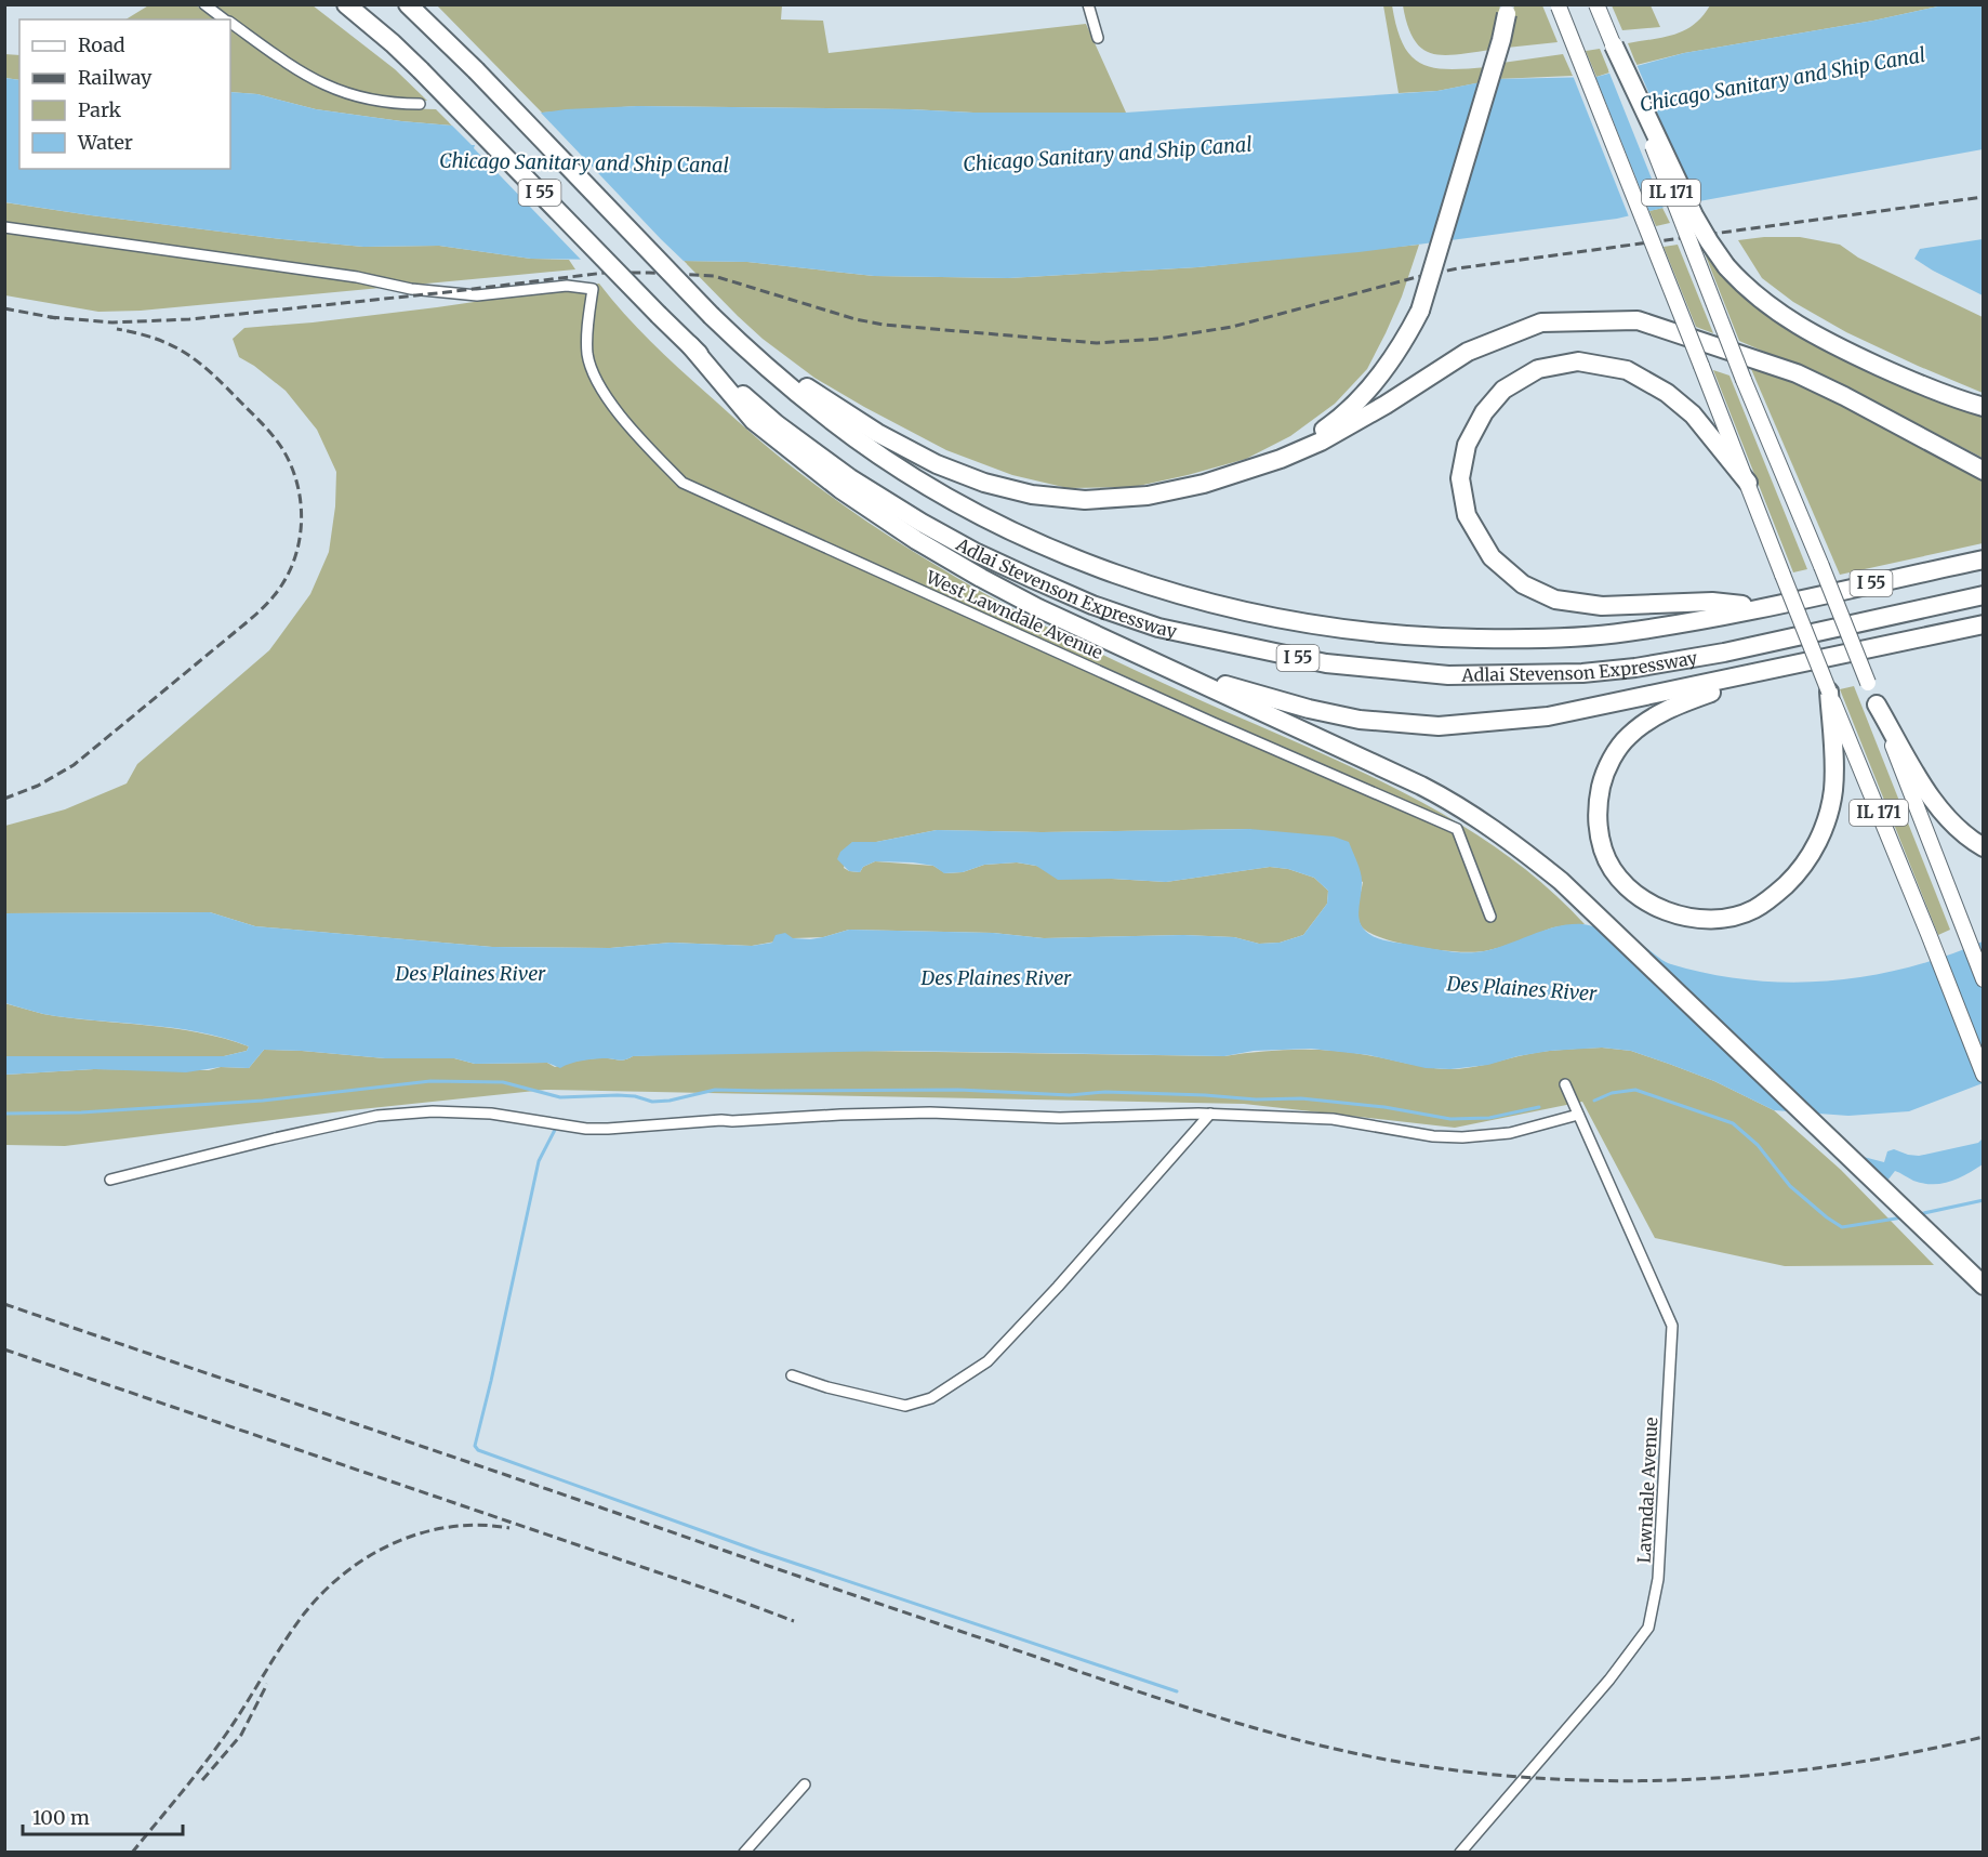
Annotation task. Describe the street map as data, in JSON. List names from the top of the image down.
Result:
{
  "streets": {
    "highway": ["I 55", "Adlai Stevenson Expressway"],
    "main road": ["IL 171"],
    "street": ["West Lawndale Avenue", "Lawndale Avenue"]
  },
  "water": ["Chicago Sanitary and Ship Canal", "Des Plaines River"],
  "legend": [
    "Road",
    "Railway",
    "Park",
    "Water"
  ],
  "scale_bar": "100 m"
}
